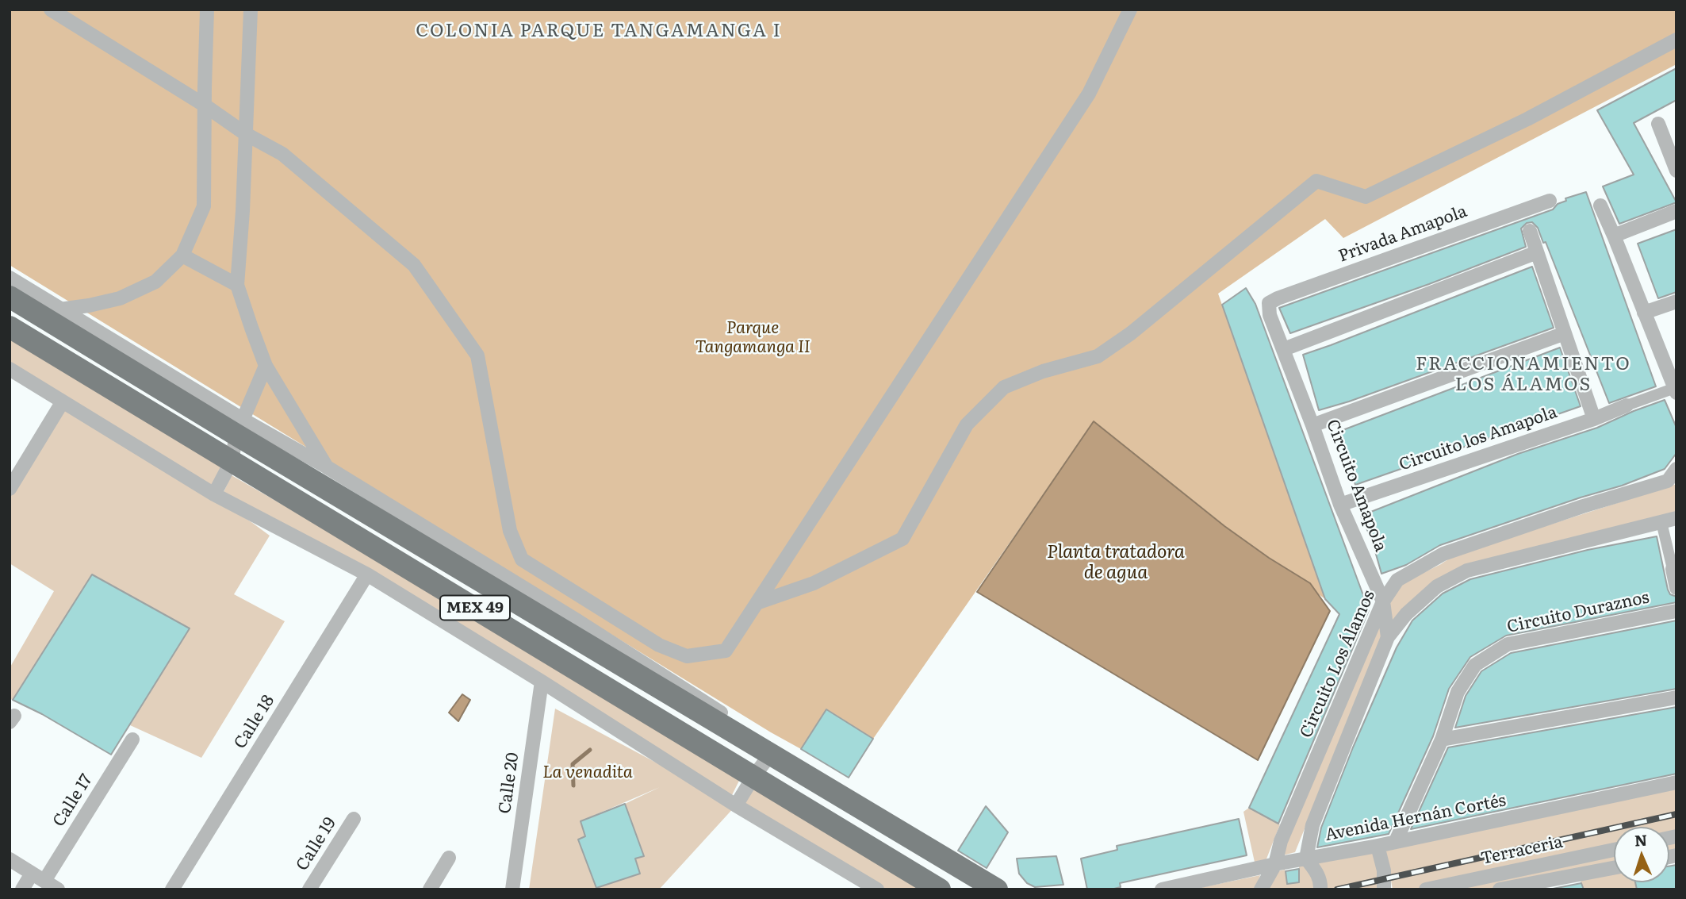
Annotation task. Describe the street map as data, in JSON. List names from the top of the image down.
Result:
{
  "streets": {
    "main road": ["MEX 49"],
    "street": [
      "Privada Amapola",
      "Circuito los Amapola",
      "Circuito Amapola",
      "Circuito Duraznos",
      "Circuito Los Álamos",
      "Calle 18",
      "Calle 20",
      "Calle 17",
      "Avenida Hernán Cortés",
      "Calle 19",
      "Terraceria"
    ]
  },
  "crossings": [
    ["Privada Amapola", "Circuito Amapola"],
    ["Circuito los Amapola", "Circuito Amapola"],
    ["Circuito Amapola", "Circuito Los Álamos"],
    ["Circuito Duraznos", "Avenida Hernán Cortés"],
    ["Circuito Los Álamos", "Avenida Hernán Cortés"]
  ],
  "districts": ["COLONIA PARQUE TANGAMANGA I", "FRACCIONAMIENTO LOS ÁLAMOS"],
  "water": ["Planta tratadora de agua"],
  "parks": ["Parque Tangamanga II", "La venadita"],
  "north": "top"
}
